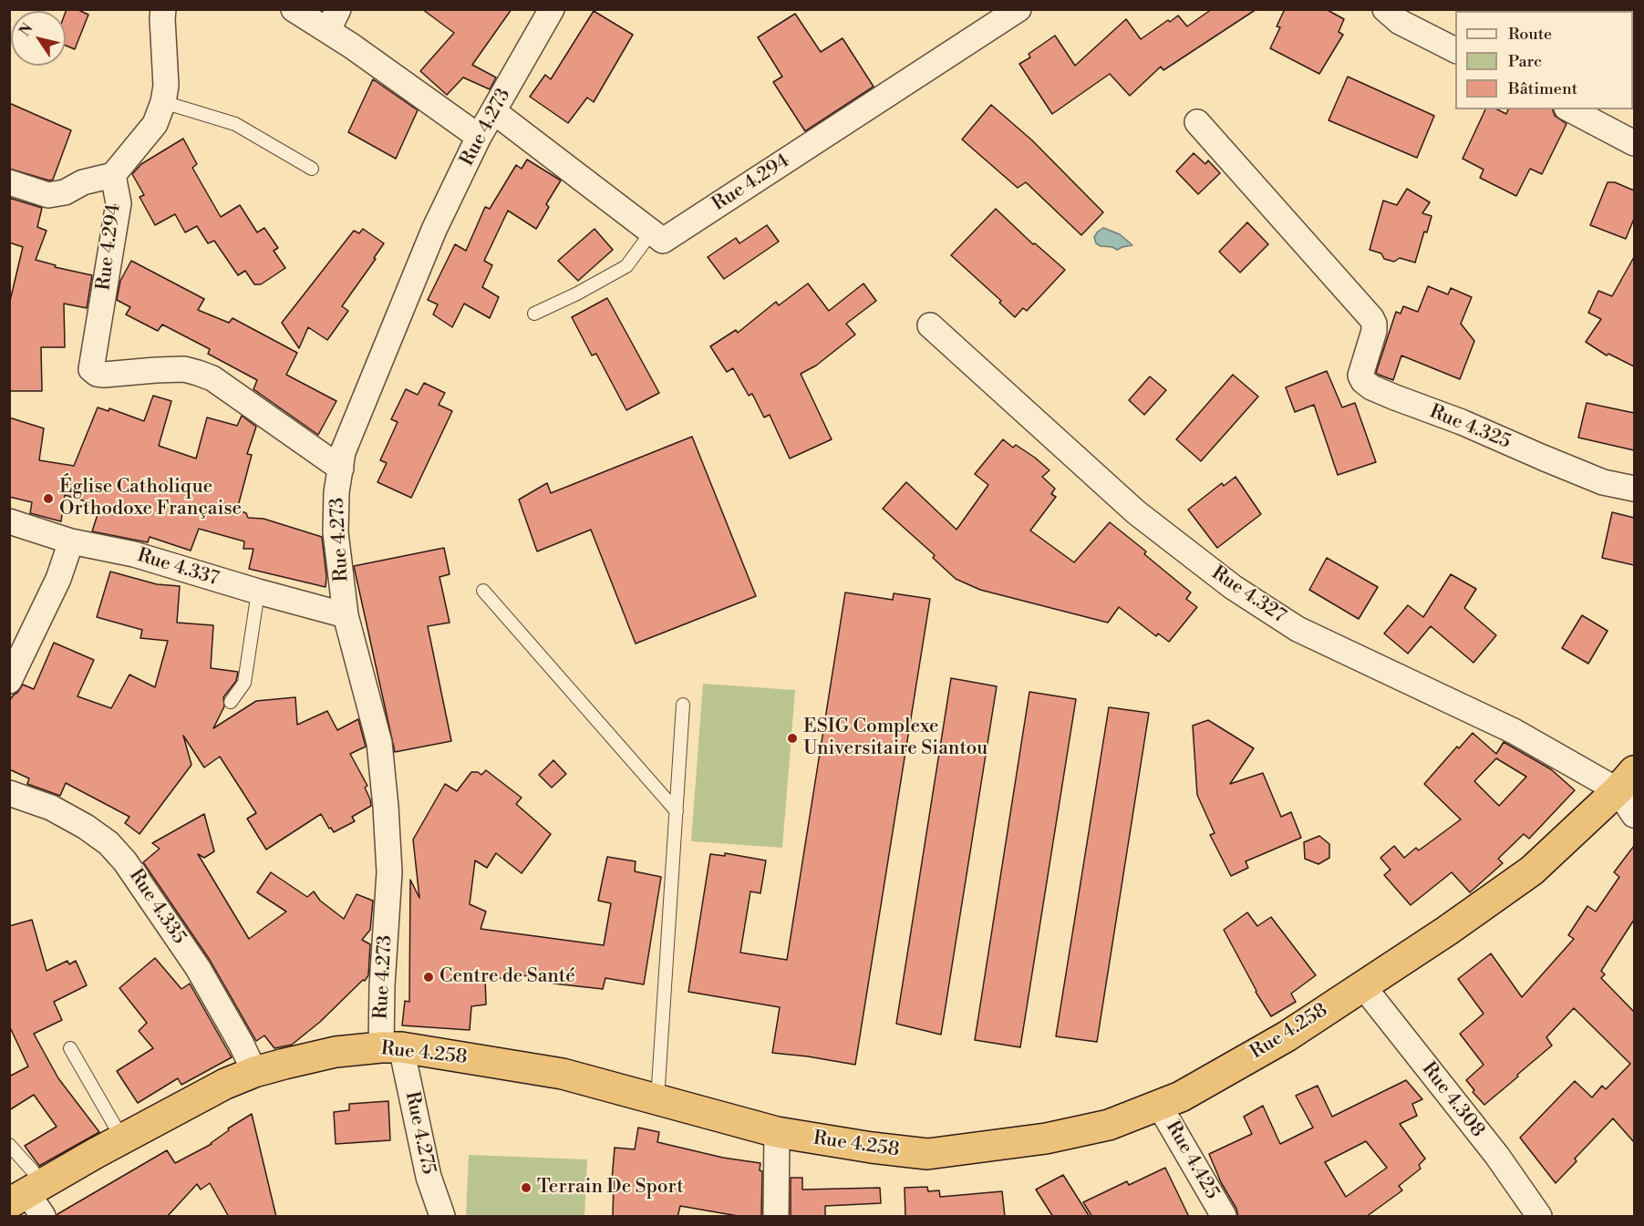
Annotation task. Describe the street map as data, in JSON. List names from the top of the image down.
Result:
{
  "streets": {
    "highway": ["Rue 4.258"],
    "street": [
      "Rue 4.273",
      "Rue 4.294",
      "Rue 4.325",
      "Rue 4.337",
      "Rue 4.327",
      "Rue 4.335",
      "Rue 4.308",
      "Rue 4.275",
      "Rue 4.425"
    ]
  },
  "crossings": [
    ["Rue 4.273", "Rue 4.294"],
    ["Rue 4.273", "Rue 4.337"],
    ["Rue 4.273", "Rue 4.258"],
    ["Rue 4.273", "Rue 4.275"],
    ["Rue 4.327", "Rue 4.258"],
    ["Rue 4.335", "Rue 4.258"],
    ["Rue 4.258", "Rue 4.308"],
    ["Rue 4.258", "Rue 4.275"],
    ["Rue 4.258", "Rue 4.425"]
  ],
  "places": [
    "Église Catholique Orthodoxe Française",
    "ESIG Complexe Universitaire Siantou",
    "Centre de Santé",
    "Terrain De Sport"
  ],
  "legend": ["Route", "Parc", "Bâtiment"],
  "north": "top left"
}
